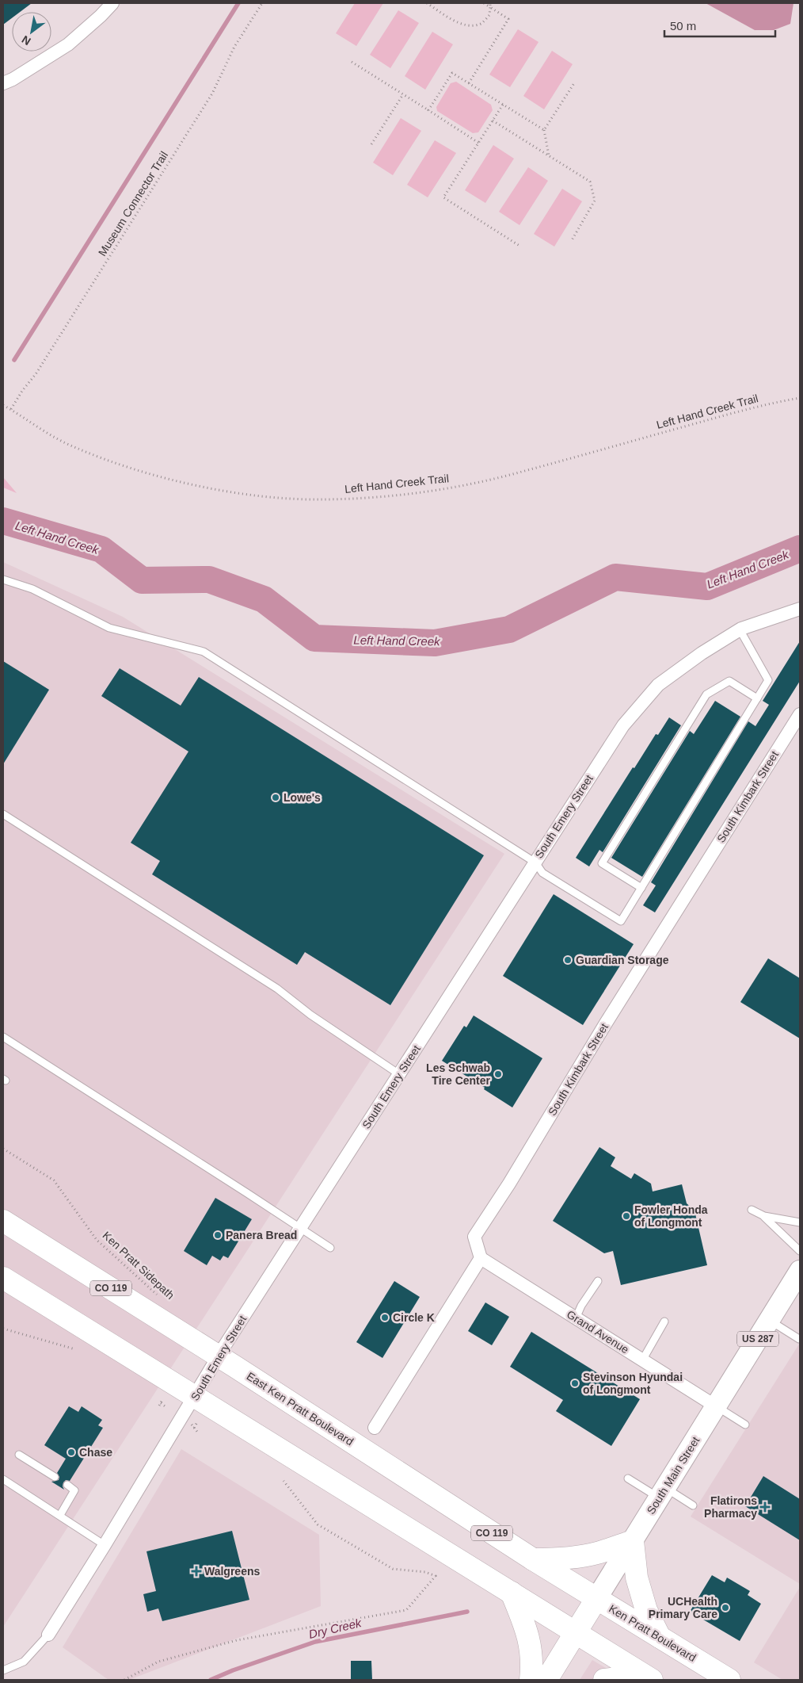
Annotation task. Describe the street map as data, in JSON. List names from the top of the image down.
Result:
{
  "streets": {
    "highway": [
      "CO 119",
      "US 287",
      "East Ken Pratt Boulevard",
      "South Main Street",
      "Ken Pratt Boulevard"
    ],
    "street": ["South Kimbark Street", "South Emery Street", "Grand Avenue"],
    "path": ["Museum Connector Trail", "Left Hand Creek Trail", "Ken Pratt Sidepath"]
  },
  "crossings": [
    ["Museum Connector Trail", "Left Hand Creek Trail"],
    ["South Kimbark Street", "Grand Avenue"],
    ["South Emery Street", "East Ken Pratt Boulevard"],
    ["Grand Avenue", "South Main Street"],
    ["East Ken Pratt Boulevard", "South Main Street"],
    ["East Ken Pratt Boulevard", "Ken Pratt Boulevard"],
    ["South Main Street", "Ken Pratt Boulevard"]
  ],
  "water": ["Left Hand Creek", "Dry Creek"],
  "places": {
    "other": [
      "Lowe's",
      "Guardian Storage",
      "Les Schwab Tire Center",
      "Fowler Honda of Longmont",
      "Panera Bread",
      "Circle K",
      "Stevinson Hyundai of Longmont",
      "Chase",
      "UCHealth Primary Care"
    ],
    "health": ["Flatirons Pharmacy", "Walgreens"]
  },
  "scale_bar": "50 m",
  "north": "bottom left"
}
